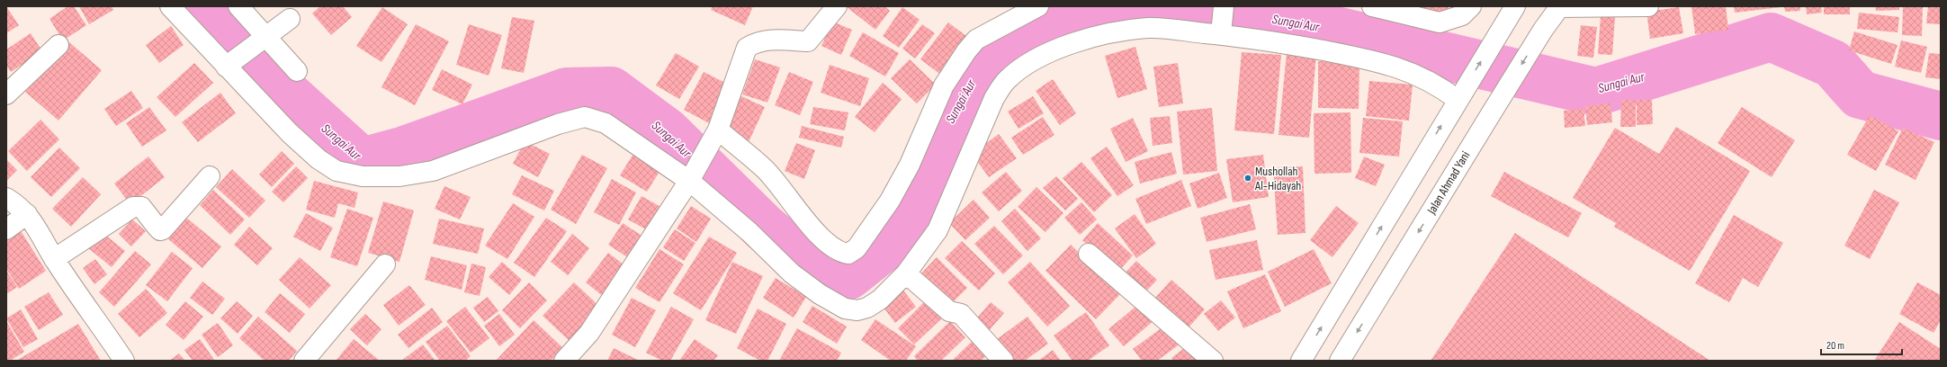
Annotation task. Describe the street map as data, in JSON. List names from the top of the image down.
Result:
{
  "streets": {
    "main road": ["Jalan Ahmad Yani"]
  },
  "water": ["Sungai Aur"],
  "places": ["Mushollah Al-Hidayah"],
  "scale_bar": "20 m"
}
